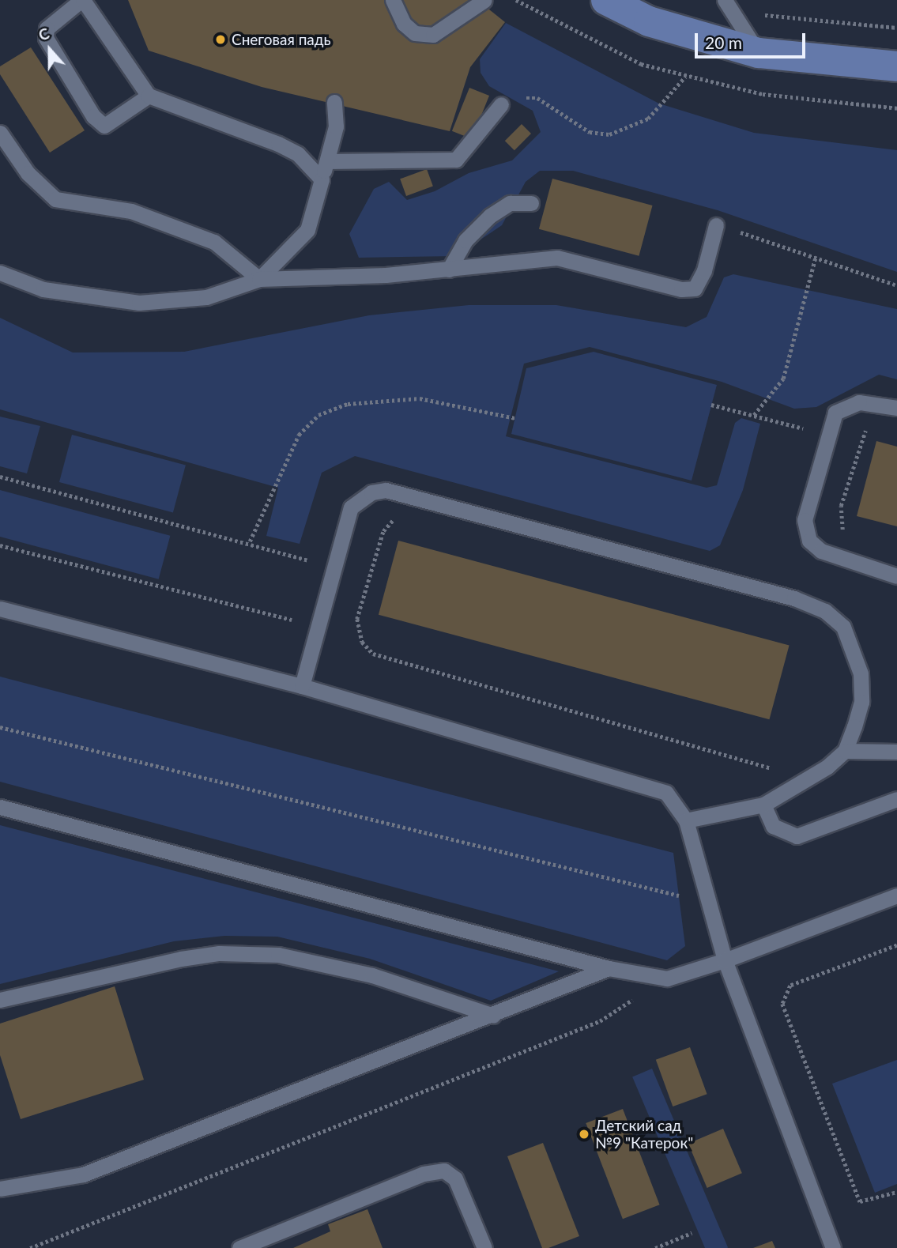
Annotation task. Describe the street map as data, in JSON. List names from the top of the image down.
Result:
{
  "places": ["Снеговая падь", "Детский сад №9 \"Катерок\""],
  "scale_bar": "20 m",
  "north": "top"
}
